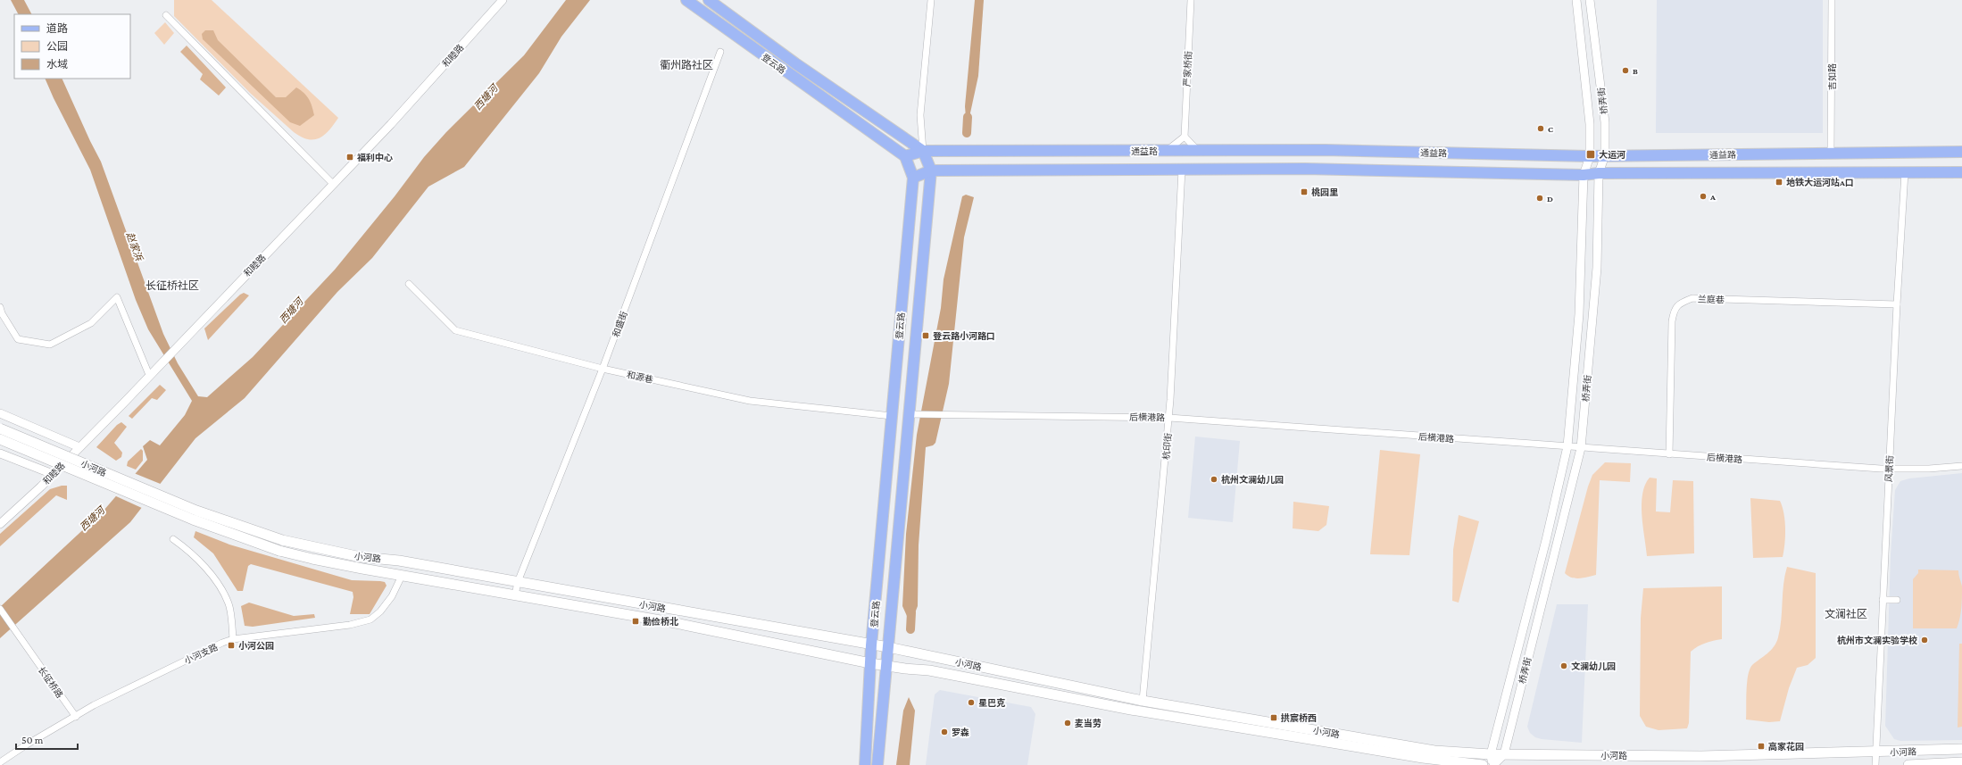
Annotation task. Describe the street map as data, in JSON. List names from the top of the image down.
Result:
{
  "streets": {
    "main road": ["登云路", "通益路", "小河路"],
    "street": [
      "和睦路",
      "严家桥街",
      "吉如路",
      "桥弄街",
      "兰庭巷",
      "和盛街",
      "和源巷",
      "后横港路",
      "杭印街",
      "风景街",
      "小河支路",
      "长征桥路"
    ]
  },
  "crossings": [
    ["登云路", "通益路"],
    ["登云路", "和源巷"],
    ["登云路", "后横港路"],
    ["登云路", "小河路"],
    ["吉如路", "通益路"],
    ["桥弄街", "通益路"],
    ["桥弄街", "后横港路"],
    ["桥弄街", "小河路"],
    ["通益路", "杭印街"],
    ["通益路", "风景街"],
    ["兰庭巷", "后横港路"],
    ["兰庭巷", "风景街"],
    ["和盛街", "和源巷"],
    ["和盛街", "小河路"],
    ["后横港路", "杭印街"],
    ["后横港路", "风景街"],
    ["杭印街", "小河路"],
    ["小河路", "风景街"],
    ["小河路", "小河支路"],
    ["小河支路", "长征桥路"]
  ],
  "districts": ["衢州路社区", "长征桥社区", "文澜社区"],
  "water": ["西塘河", "赵家浜"],
  "places": {
    "other": [
      "B",
      "C",
      "A",
      "D",
      "杭州文澜幼儿园",
      "杭州市文澜实验学校",
      "文澜幼儿园",
      "星巴克",
      "麦当劳",
      "罗森"
    ],
    "transit": [
      "大运河",
      "福利中心",
      "地铁大运河站A口",
      "桃园里",
      "登云路小河路口",
      "勤俭桥北",
      "小河公园",
      "拱宸桥西",
      "高家花园"
    ]
  },
  "legend": ["道路", "公园", "水域"],
  "scale_bar": "50 m"
}
